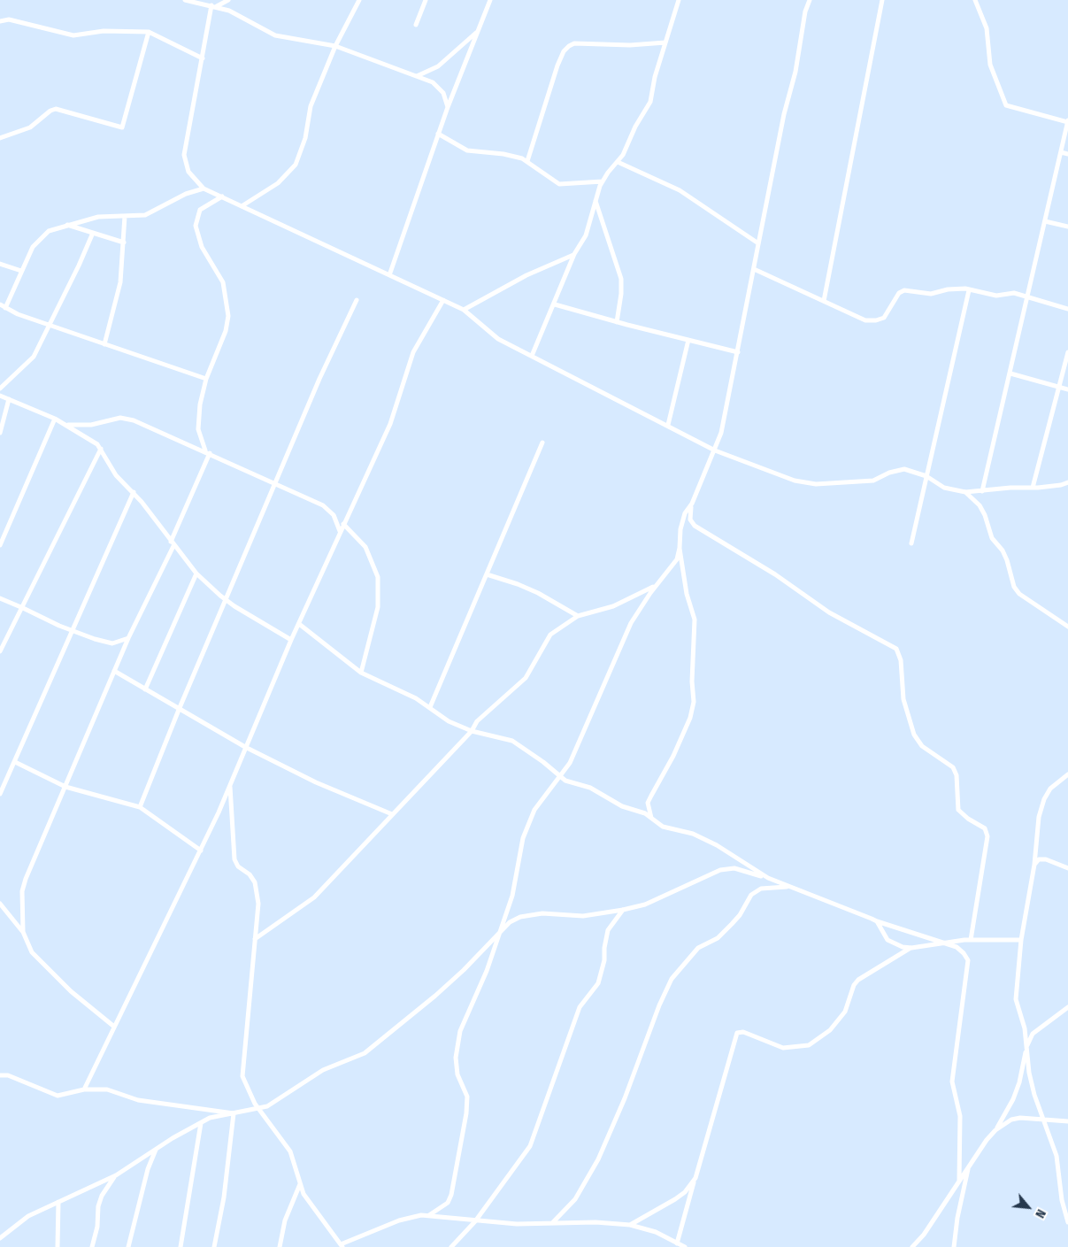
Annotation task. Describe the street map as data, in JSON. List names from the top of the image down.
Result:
{
  "north": "bottom right"
}
